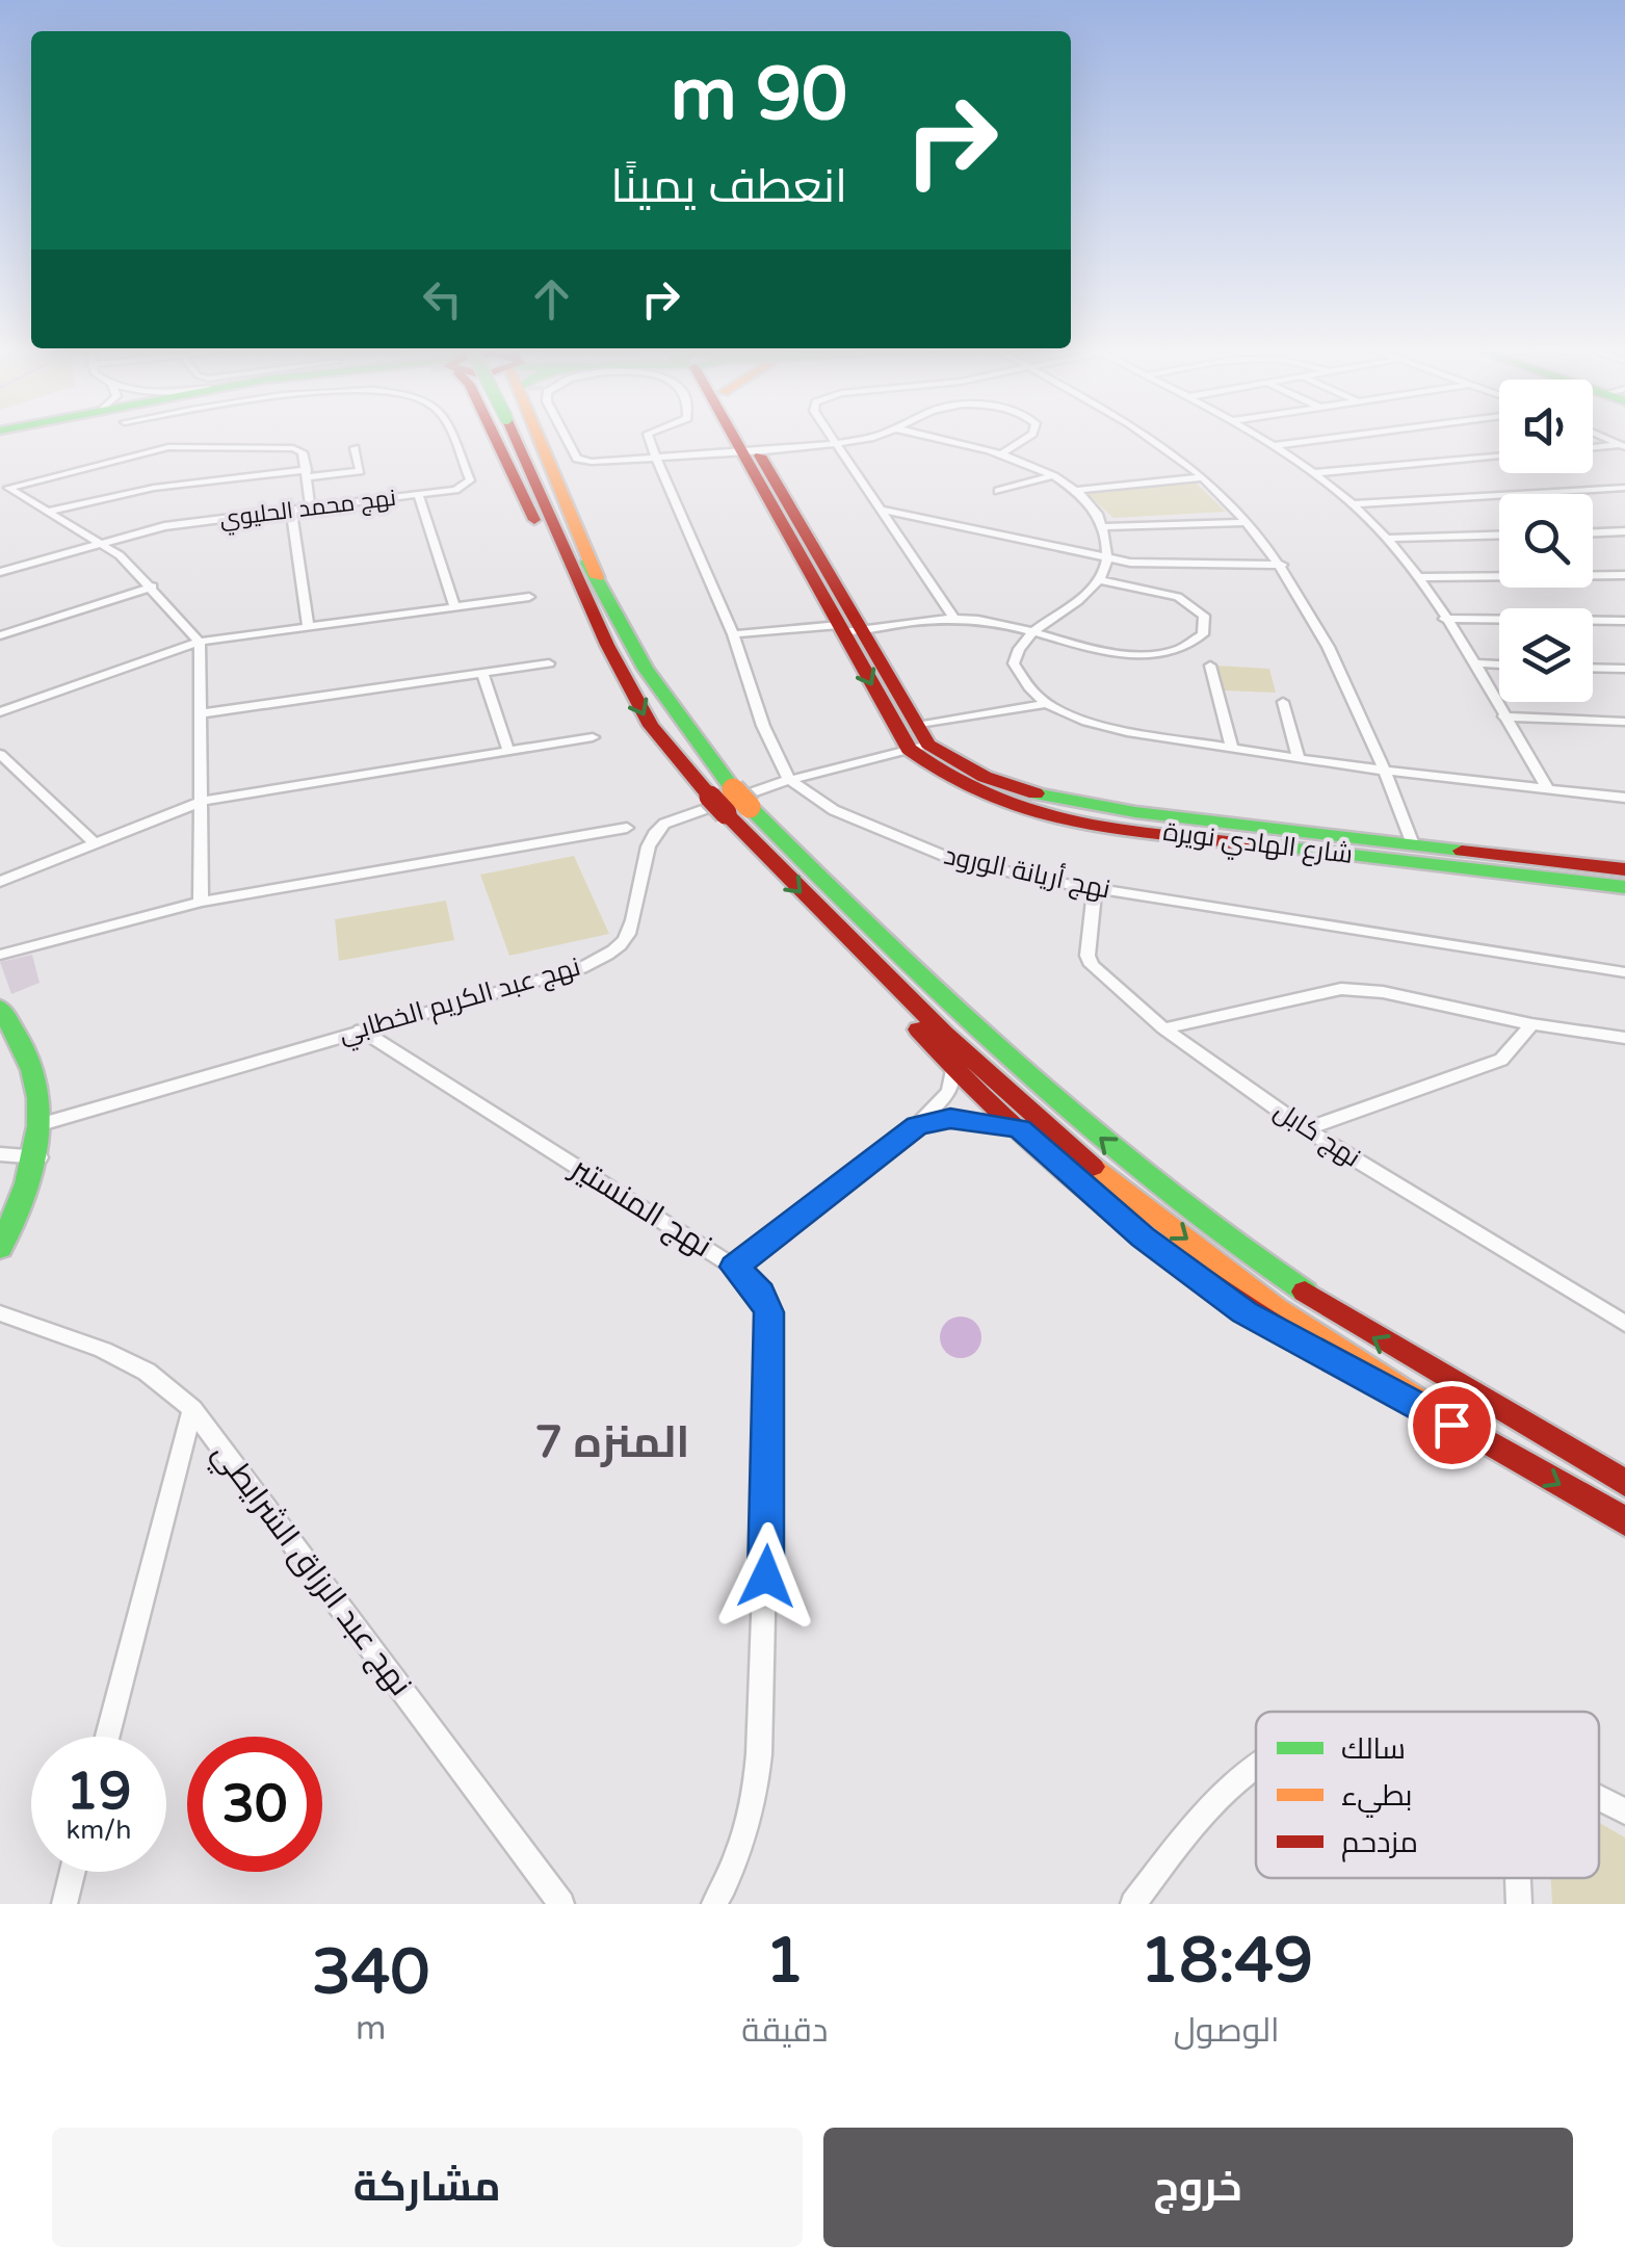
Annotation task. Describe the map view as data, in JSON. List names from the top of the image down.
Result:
{
  "streets": {
    "main road": ["شارع الهادي نويرة"],
    "street": [
      "نهج محمد الحليوي",
      "نهج أريانة الورود",
      "نهج عبد الكريم الخطابي",
      "نهج كابل",
      "نهج المنستير",
      "نهج عبد الرزاق الشرايطي"
    ]
  },
  "crossings": [
    ["شارع الهادي نويرة", "نهج عبد الكريم الخطابي"],
    ["نهج أريانة الورود", "نهج عبد الكريم الخطابي"],
    ["نهج أريانة الورود", "نهج كابل"],
    ["نهج عبد الكريم الخطابي", "نهج المنستير"]
  ],
  "districts": ["المنزه 7"],
  "legend": ["سالك", "بطيء", "مزدحم"],
  "page": {
    "turn": ["90 m", "انعطف يمينًا"],
    "speed": "19 km/h",
    "limit": "30",
    "eta": [
      "18:49",
      "الوصول",
      "1",
      "دقيقة",
      "340",
      "m"
    ],
    "buttons": ["خروج", "مشاركة"]
  }
}
